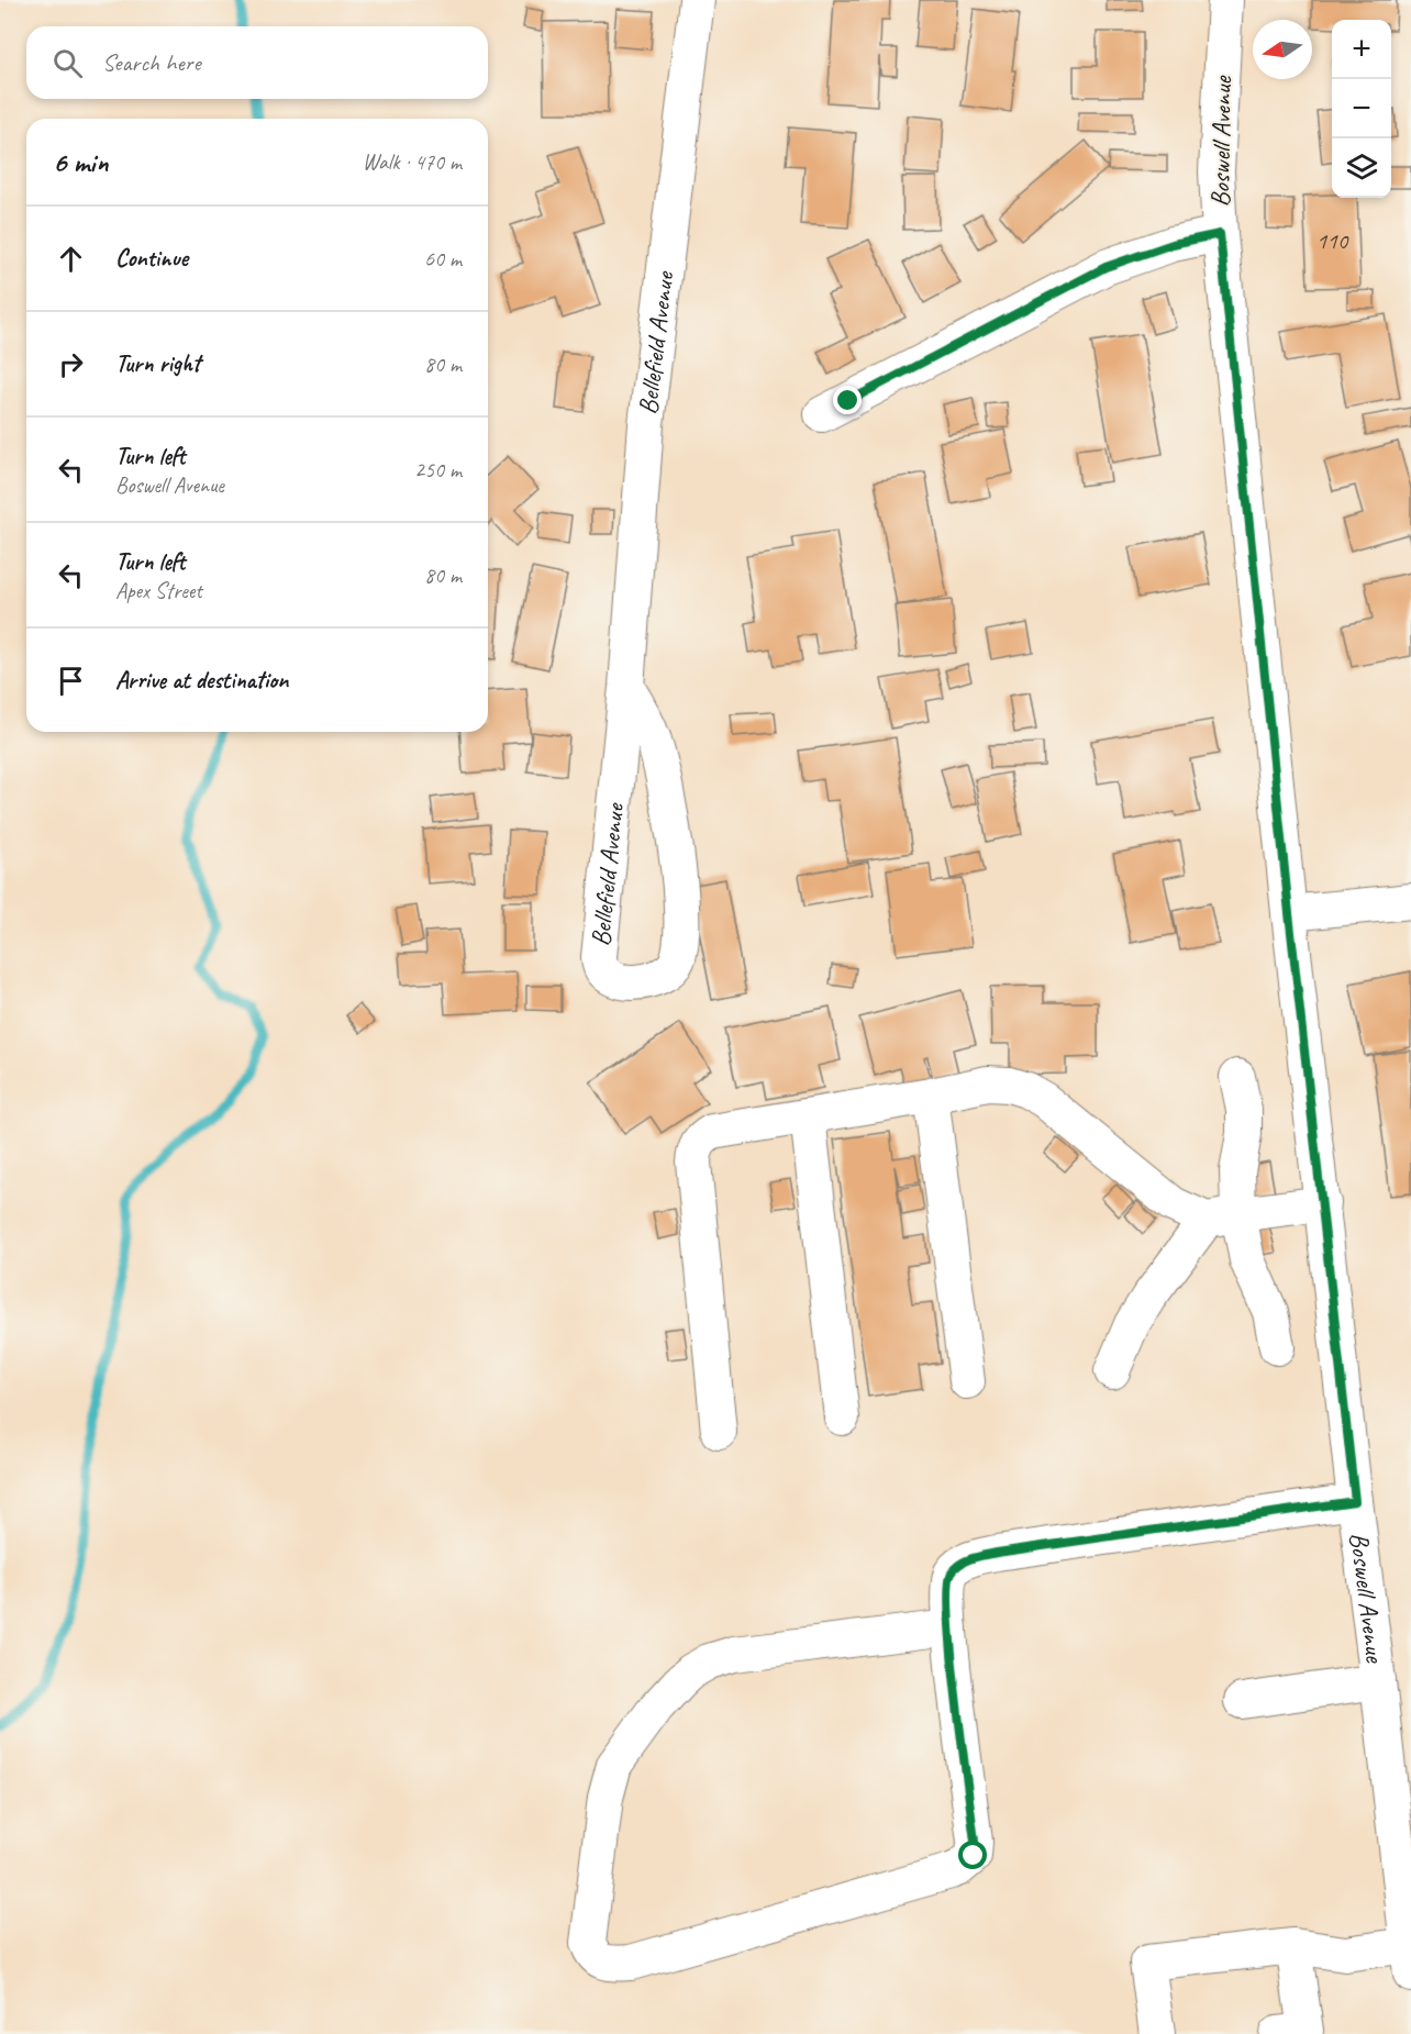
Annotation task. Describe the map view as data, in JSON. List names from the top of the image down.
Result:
{
  "streets": {
    "street": ["Boswell Avenue", "Bellefield Avenue"]
  },
  "house_numbers": ["110"],
  "north": "left",
  "page": {
    "map_buttons": ["+", "−"],
    "search": "Search here",
    "heading": ["6 min", "Walk · 470 m"],
    "list": [
      ["Continue", "60 m"],
      ["Turn right", "80 m"],
      ["Turn left", "Boswell Avenue", "250 m"],
      ["Turn left", "Apex Street", "80 m"],
      "Arrive at destination"
    ]
  }
}
